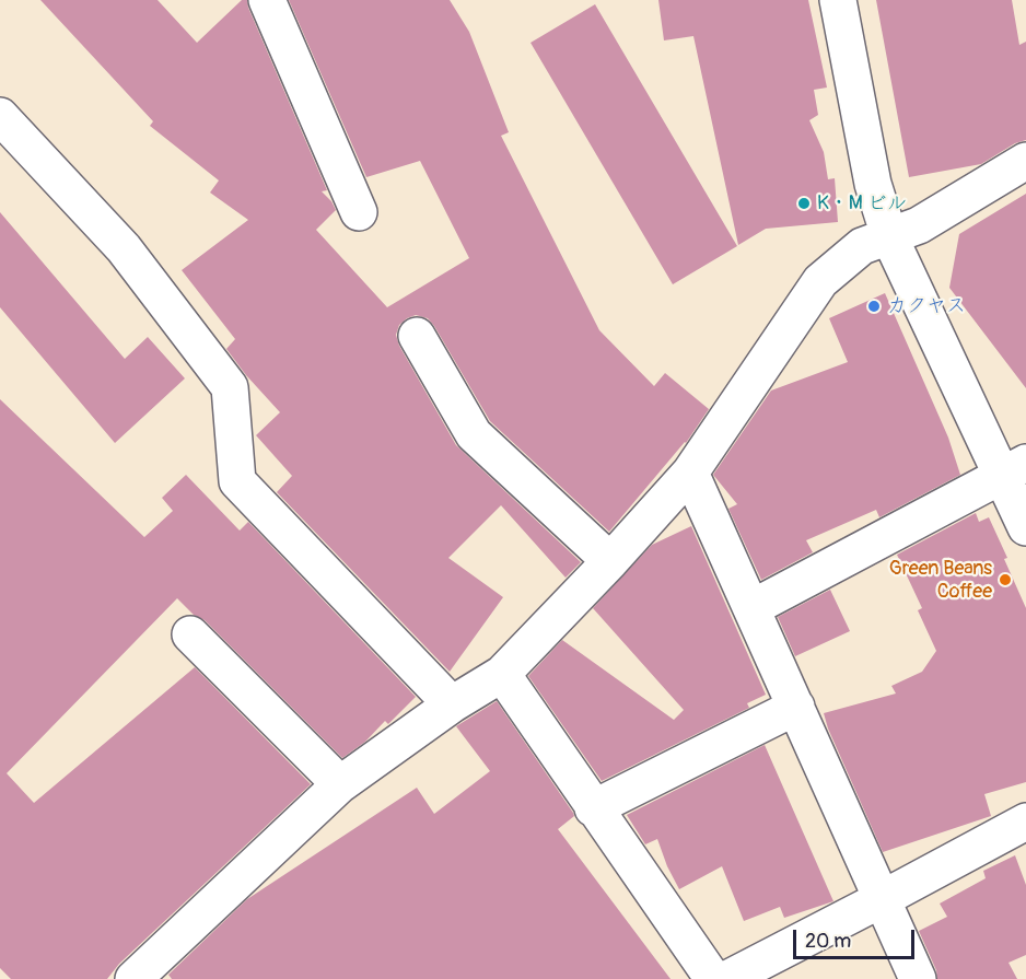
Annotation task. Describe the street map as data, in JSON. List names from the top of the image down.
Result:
{
  "places": ["K・M ビル", "カクヤス", "Green Beans Coffee"],
  "scale_bar": "20 m"
}
